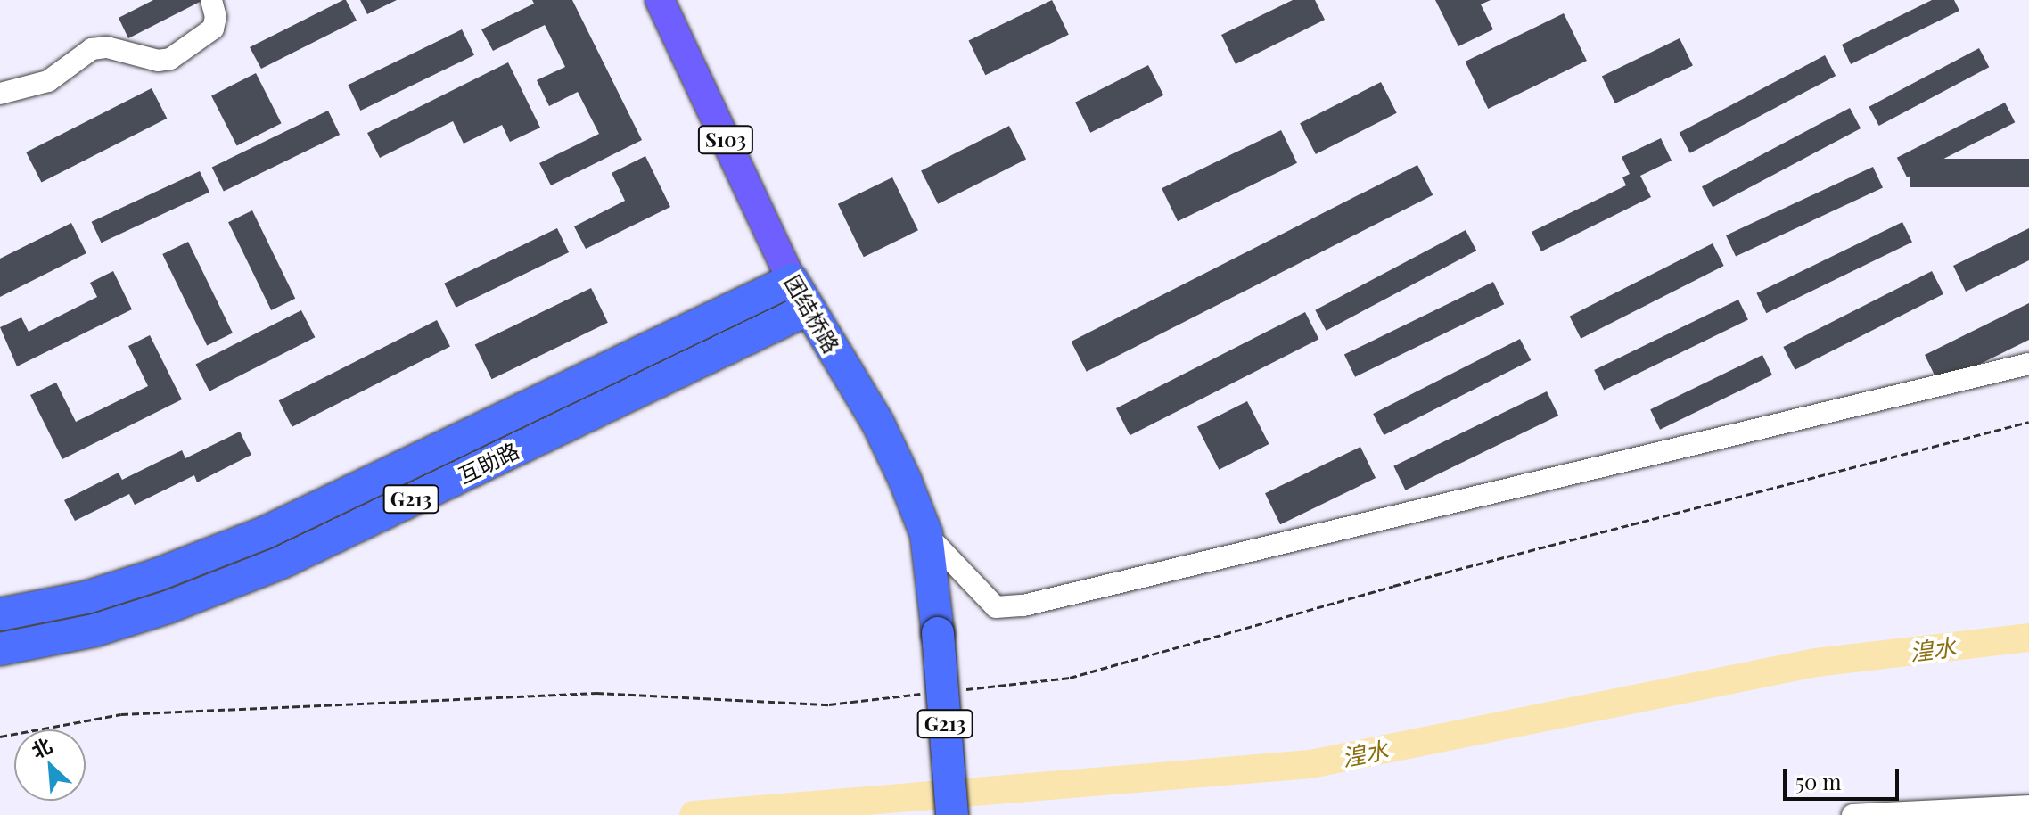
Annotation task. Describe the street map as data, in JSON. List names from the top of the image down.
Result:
{
  "streets": {
    "highway": ["团结桥路", "互助路", "G213"],
    "main road": ["S103"]
  },
  "crossings": [
    ["团结桥路", "互助路"]
  ],
  "water": ["湟水"],
  "scale_bar": "50 m",
  "north": "top left"
}
